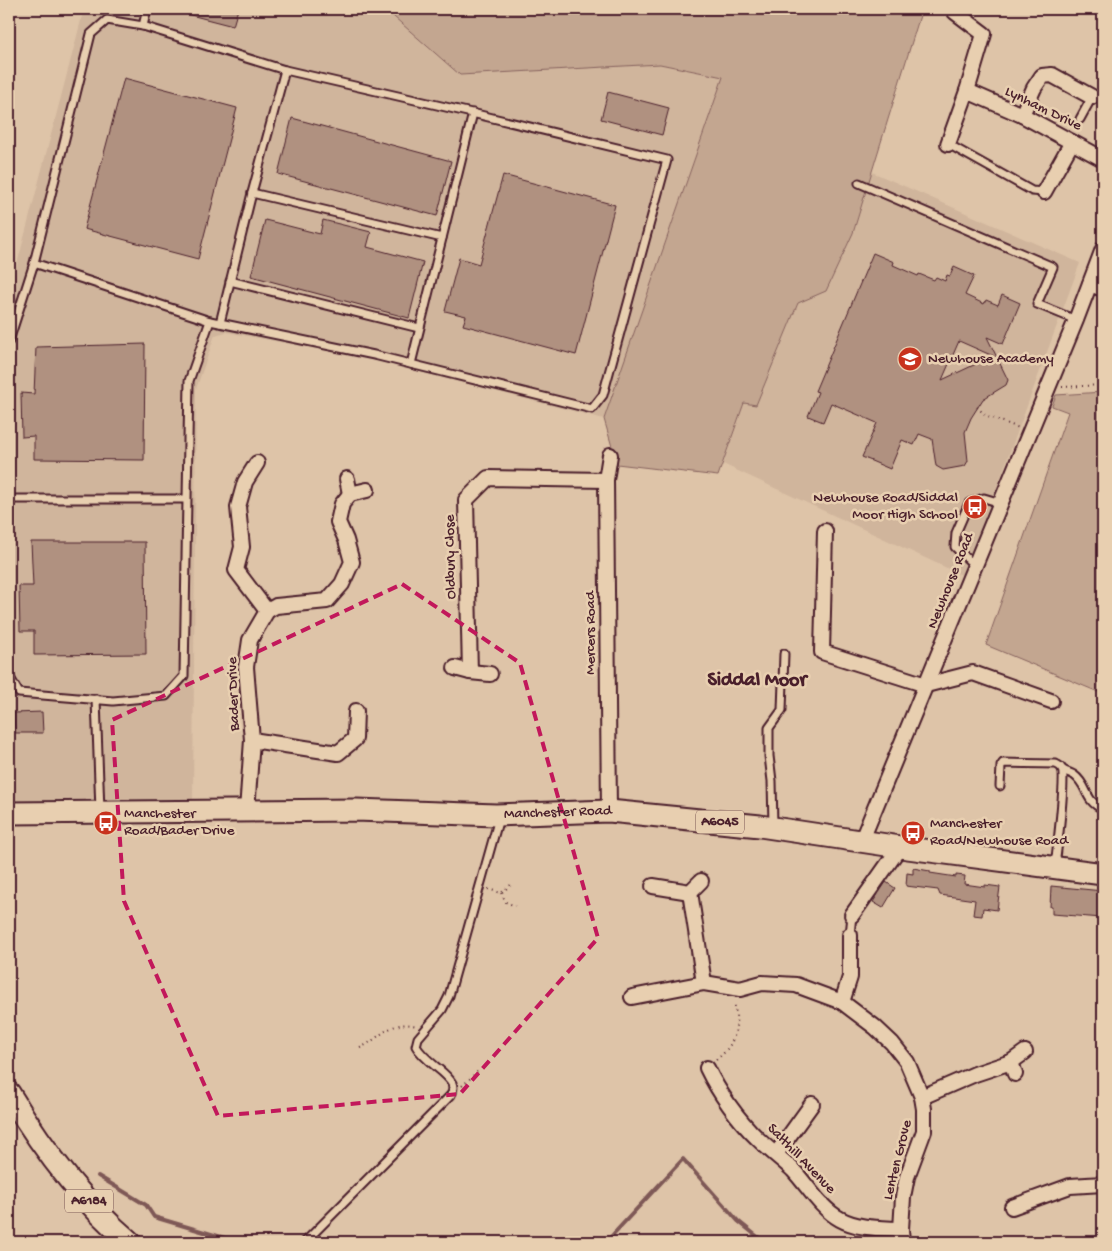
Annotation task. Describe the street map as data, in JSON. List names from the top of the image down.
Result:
{
  "streets": {
    "main road": ["Manchester Road", "A6045", "A6184"],
    "street": [
      "Lynham Drive",
      "Oldbury Close",
      "Newhouse Road",
      "Mercers Road",
      "Bader Drive",
      "Salthill Avenue",
      "Lenten Grove"
    ]
  },
  "crossings": [
    ["Oldbury Close", "Mercers Road"],
    ["Newhouse Road", "Manchester Road"],
    ["Mercers Road", "Manchester Road"],
    ["Bader Drive", "Manchester Road"],
    ["Salthill Avenue", "Lenten Grove"]
  ],
  "districts": ["Siddal Moor"],
  "places": {
    "school or university": ["Newhouse Academy"],
    "bus stop": ["Newhouse Road/Siddal Moor High School", "Manchester Road/Bader Drive", "Manchester Road/Newhouse Road"]
  }
}
